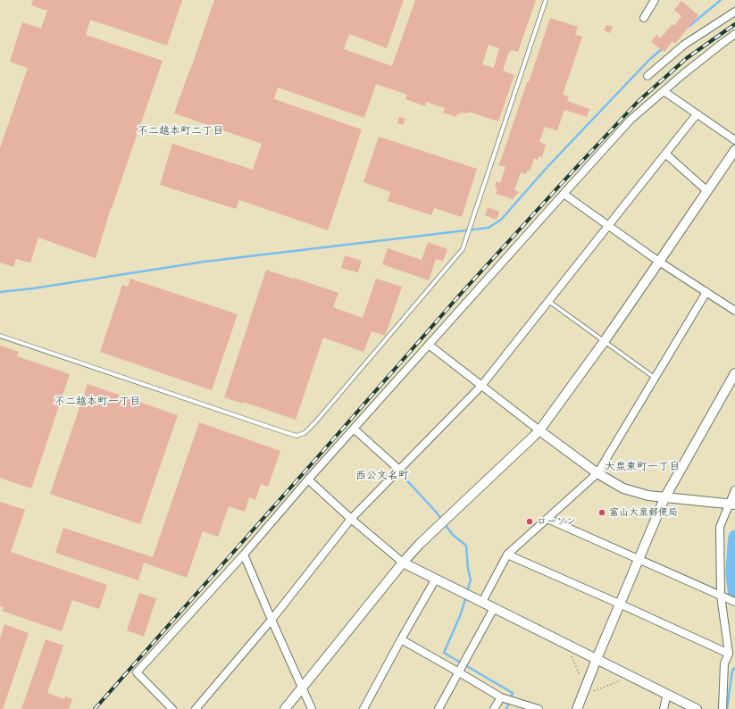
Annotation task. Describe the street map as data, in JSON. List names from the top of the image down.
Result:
{
  "districts": [
    "不二越本町二丁目",
    "不二越本町一丁目",
    "大泉東町一丁目",
    "西公文名町"
  ],
  "places": ["富山大泉郵便局", "ローソン"]
}
